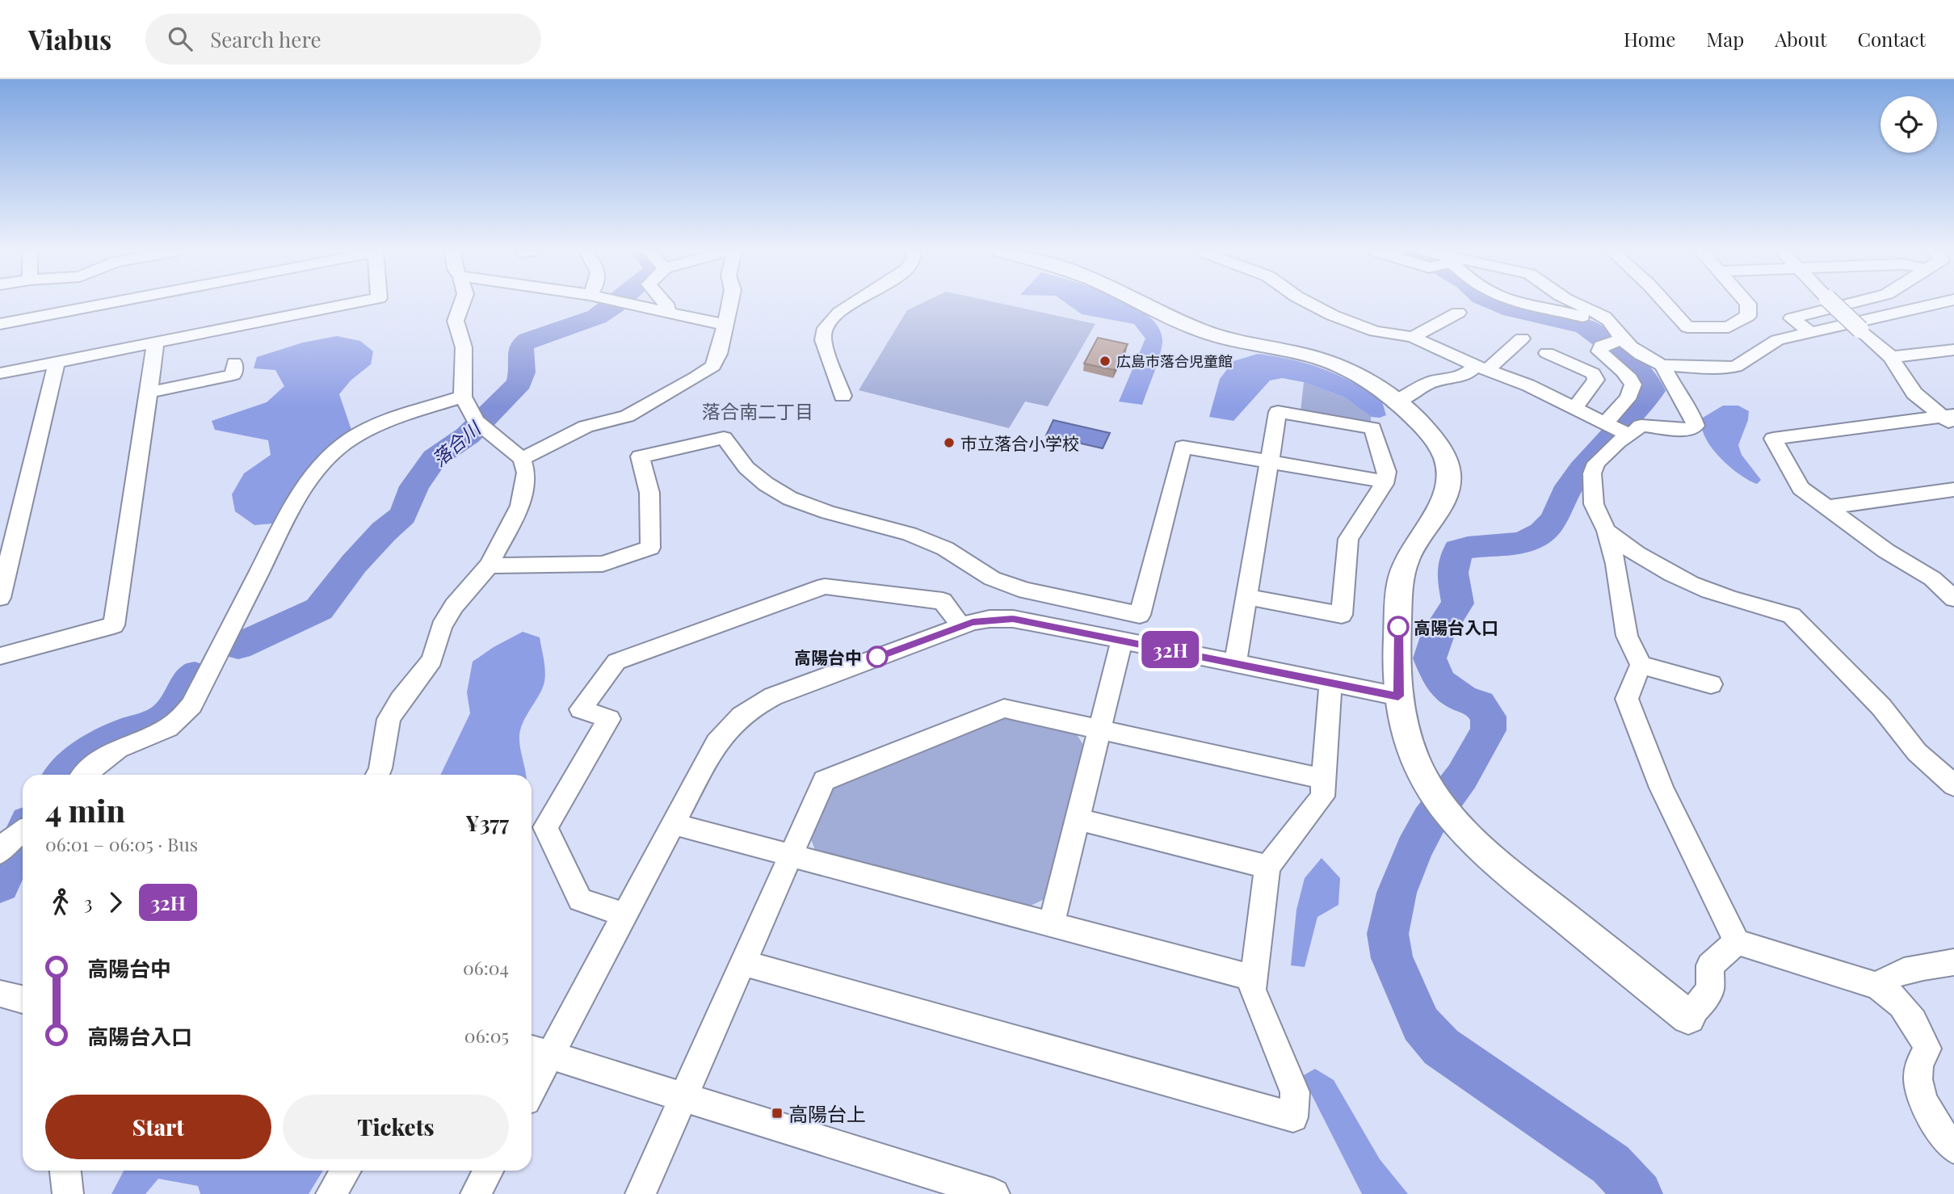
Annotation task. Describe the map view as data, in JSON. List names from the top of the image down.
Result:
{
  "districts": ["落合南二丁目"],
  "water": ["落合川"],
  "places": {
    "other": [
      "広島市落合児童館",
      "市立落合小学校",
      "高陽台入口",
      "高陽台中"
    ],
    "transit": ["高陽台上"]
  },
  "lines": ["bus line 32H"],
  "page": {
    "header": "Viabus",
    "search": "Search here",
    "nav": [
      "Home",
      "Map",
      "About",
      "Contact"
    ],
    "on_map": "32H",
    "heading": ["4 min", "06:01 – 06:05 · Bus", "¥377"],
    "legs": ["3", "32H"],
    "list": [
      {
        "name": "高陽台中",
        "value": "06:04"
      },
      {
        "name": "高陽台入口",
        "value": "06:05"
      }
    ],
    "buttons": ["Start", "Tickets"]
  }
}
